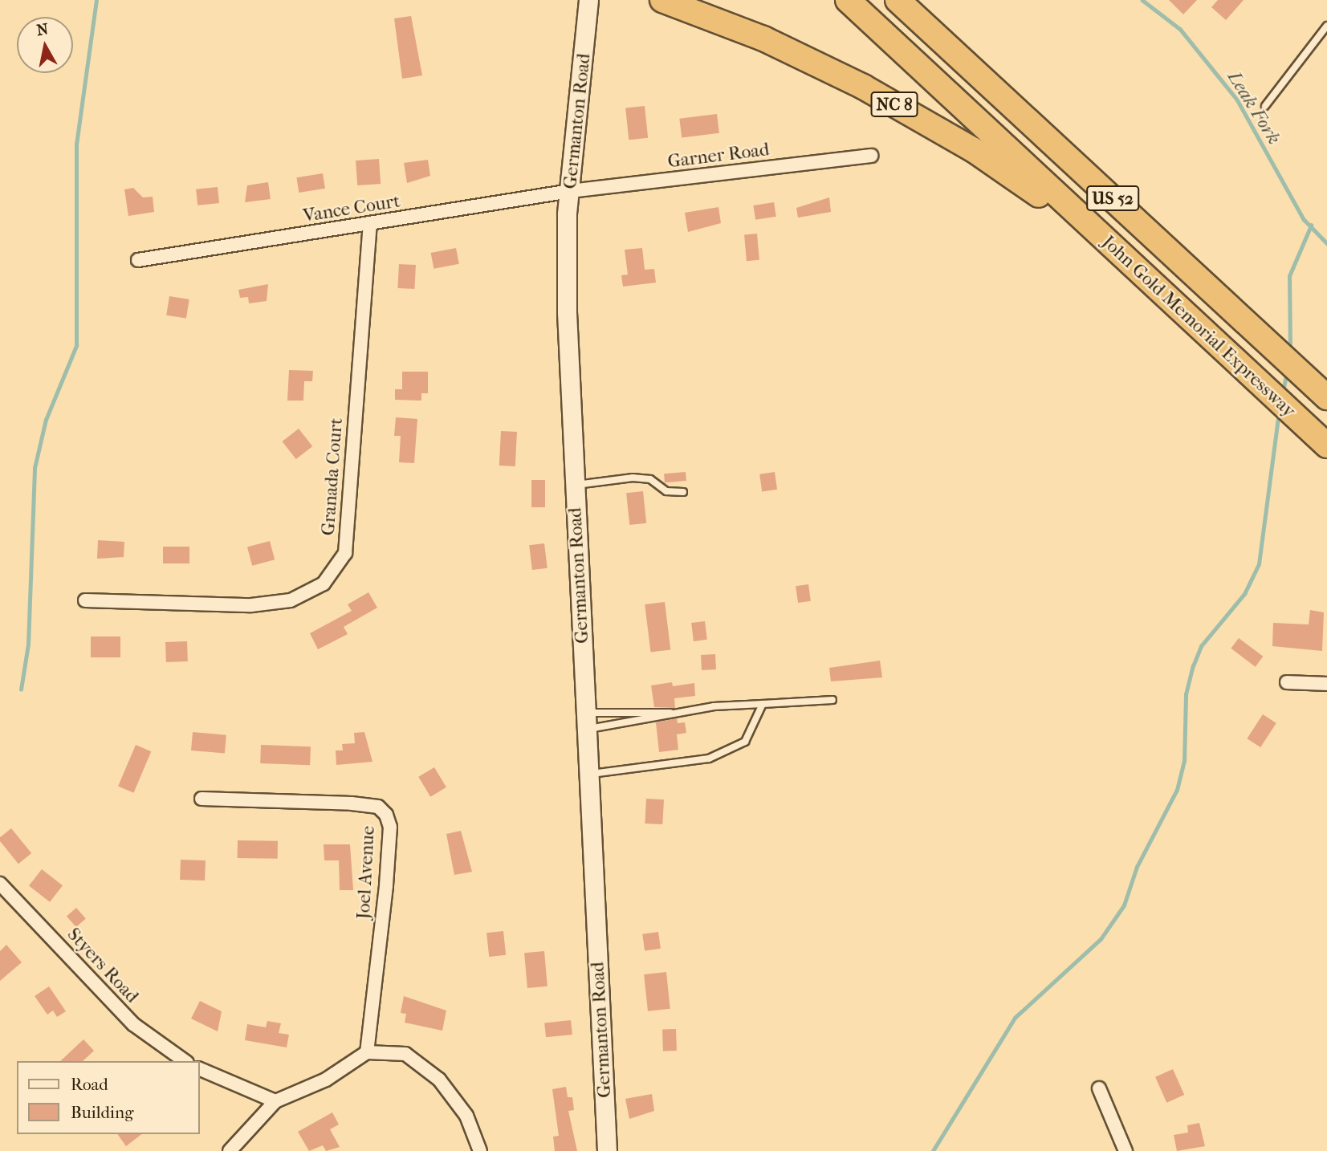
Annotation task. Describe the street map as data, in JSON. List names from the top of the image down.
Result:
{
  "streets": {
    "highway": ["NC 8", "US 52", "John Gold Memorial Expressway"],
    "main road": ["Germanton Road"],
    "street": [
      "Garner Road",
      "Vance Court",
      "Granada Court",
      "Joel Avenue",
      "Styers Road"
    ]
  },
  "crossings": [
    ["NC 8", "John Gold Memorial Expressway"],
    ["Germanton Road", "Garner Road"],
    ["Germanton Road", "Vance Court"],
    ["Garner Road", "Vance Court"],
    ["Vance Court", "Granada Court"]
  ],
  "water": ["Leak Fork"],
  "legend": ["Road", "Building"],
  "north": "top"
}
